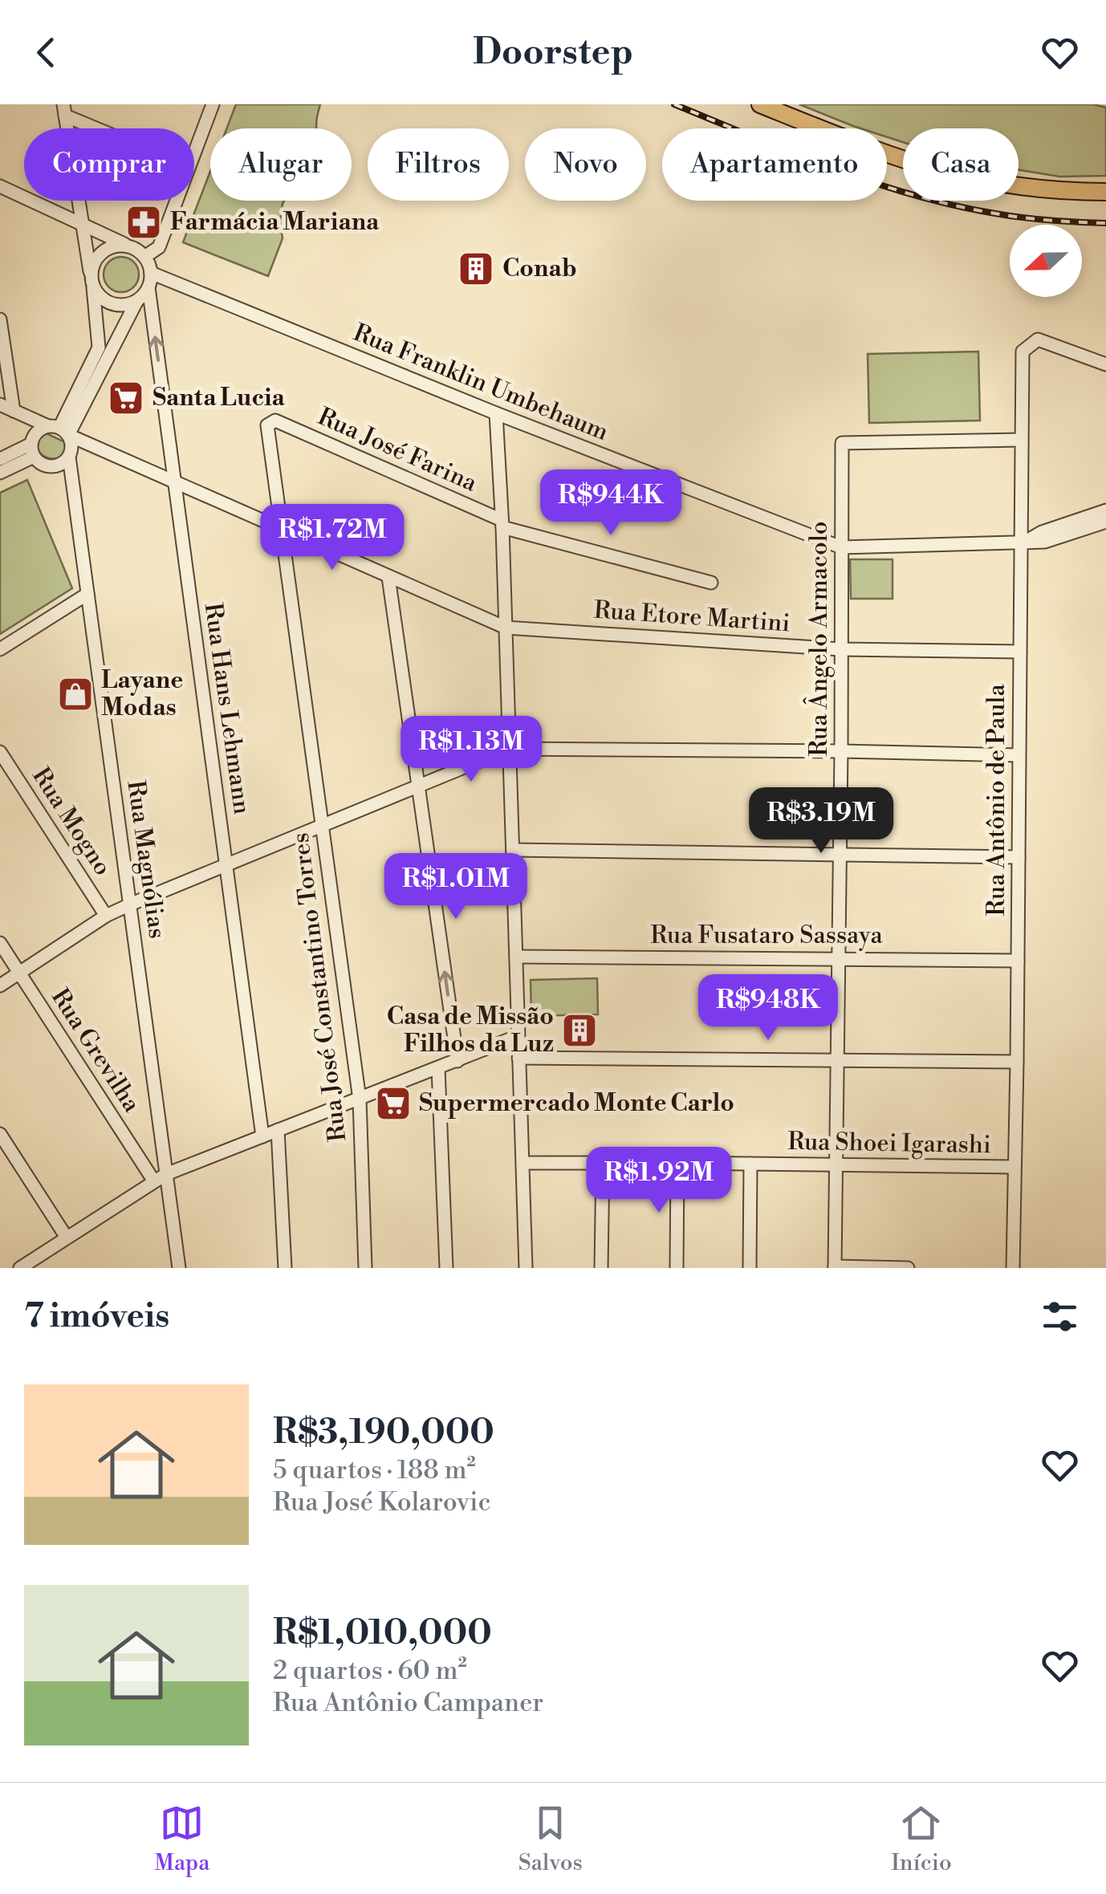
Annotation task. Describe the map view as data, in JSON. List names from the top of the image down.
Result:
{
  "streets": {
    "street": [
      "Rua Franklin Umbehaum",
      "Rua José Farina",
      "Rua Etore Martini",
      "Rua Ângelo Armacolo",
      "Rua Hans Lehmann",
      "Rua Antônio de Paula",
      "Rua Mogno",
      "Rua Magnólias",
      "Rua Fusataro Sassaya",
      "Rua José Constantino Torres",
      "Rua Grevilha",
      "Rua Shoei Igarashi"
    ]
  },
  "crossings": [
    ["Rua Franklin Umbehaum", "Rua Ângelo Armacolo"],
    ["Rua José Farina", "Rua José Constantino Torres"],
    ["Rua Etore Martini", "Rua Ângelo Armacolo"],
    ["Rua Etore Martini", "Rua Hans Lehmann"],
    ["Rua Etore Martini", "Rua Antônio de Paula"],
    ["Rua Etore Martini", "Rua Magnólias"],
    ["Rua Etore Martini", "Rua José Constantino Torres"],
    ["Rua Ângelo Armacolo", "Rua Antônio de Paula"],
    ["Rua Ângelo Armacolo", "Rua Fusataro Sassaya"],
    ["Rua Ângelo Armacolo", "Rua Shoei Igarashi"],
    ["Rua Antônio de Paula", "Rua Fusataro Sassaya"],
    ["Rua Antônio de Paula", "Rua Shoei Igarashi"],
    ["Rua Magnólias", "Rua Grevilha"]
  ],
  "places": {
    "pharmacy": ["Farmácia Mariana"],
    "building": ["Conab", "Casa de Missão Filhos da Luz"],
    "supermarket": ["Santa Lucia", "Supermercado Monte Carlo"],
    "shop": ["Layane Modas"]
  },
  "north": "left",
  "page": {
    "header": "Doorstep",
    "chip": [
      "Comprar",
      "Alugar",
      "Filtros",
      "Novo",
      "Apartamento",
      "Casa"
    ],
    "price": [
      "R$944K",
      "R$1.72M",
      "R$1.13M",
      "R$3.19M",
      "R$1.01M",
      "R$948K",
      "R$1.92M"
    ],
    "heading": "7 imóveis",
    "list": [
      {
        "name": "R$3,190,000",
        "note": "5 quartos · 188 m² · Rua José Kolarovic"
      },
      {
        "name": "R$1,010,000",
        "note": "2 quartos · 60 m² · Rua Antônio Campaner"
      }
    ],
    "tabs": ["Mapa", "Salvos", "Início"]
  }
}
